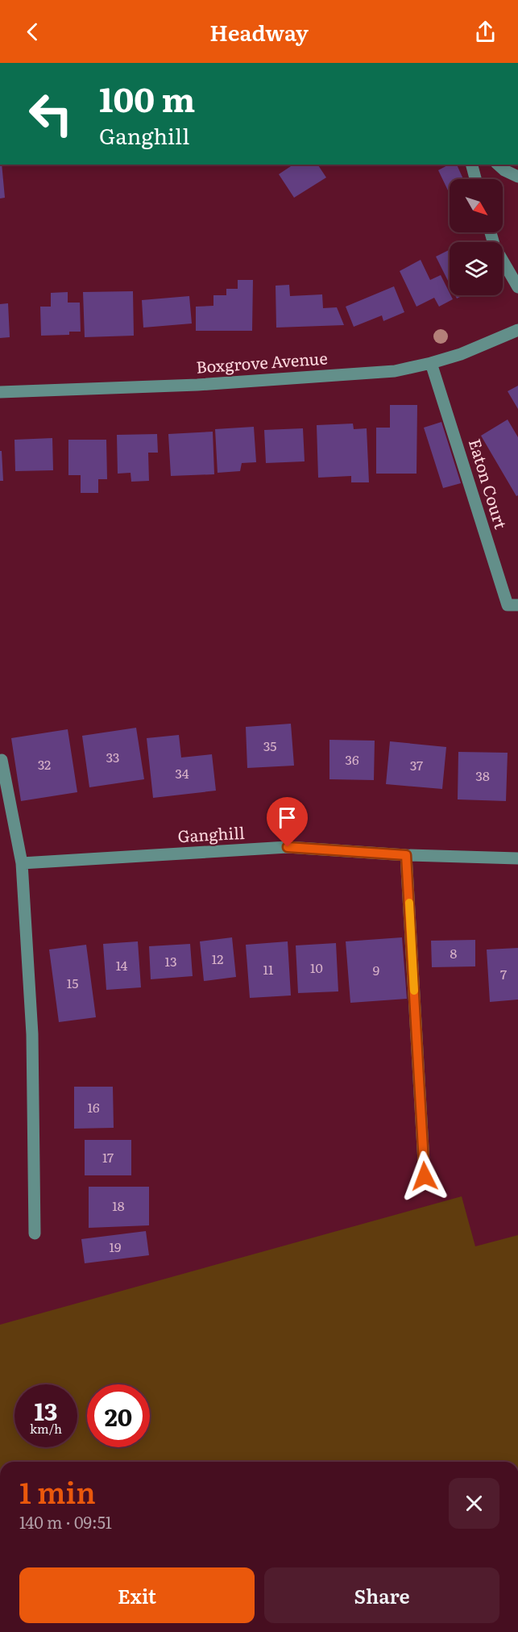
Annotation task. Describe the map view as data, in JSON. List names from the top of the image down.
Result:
{
  "streets": {
    "street": ["Boxgrove Avenue", "Eaton Court", "Ganghill"]
  },
  "crossings": [
    ["Boxgrove Avenue", "Eaton Court"]
  ],
  "house_numbers": [
    "35",
    "33",
    "36",
    "32",
    "37",
    "34",
    "38",
    "8",
    "12",
    "13",
    "14",
    "10",
    "11",
    "9",
    "7",
    "15",
    "16",
    "17",
    "18",
    "19"
  ],
  "north": "bottom right",
  "page": {
    "header": "Headway",
    "turn": ["100 m", "Ganghill"],
    "speed": "13 km/h",
    "limit": "20",
    "heading": ["1 min", "140 m · 09:51"],
    "buttons": ["Exit", "Share"]
  }
}
